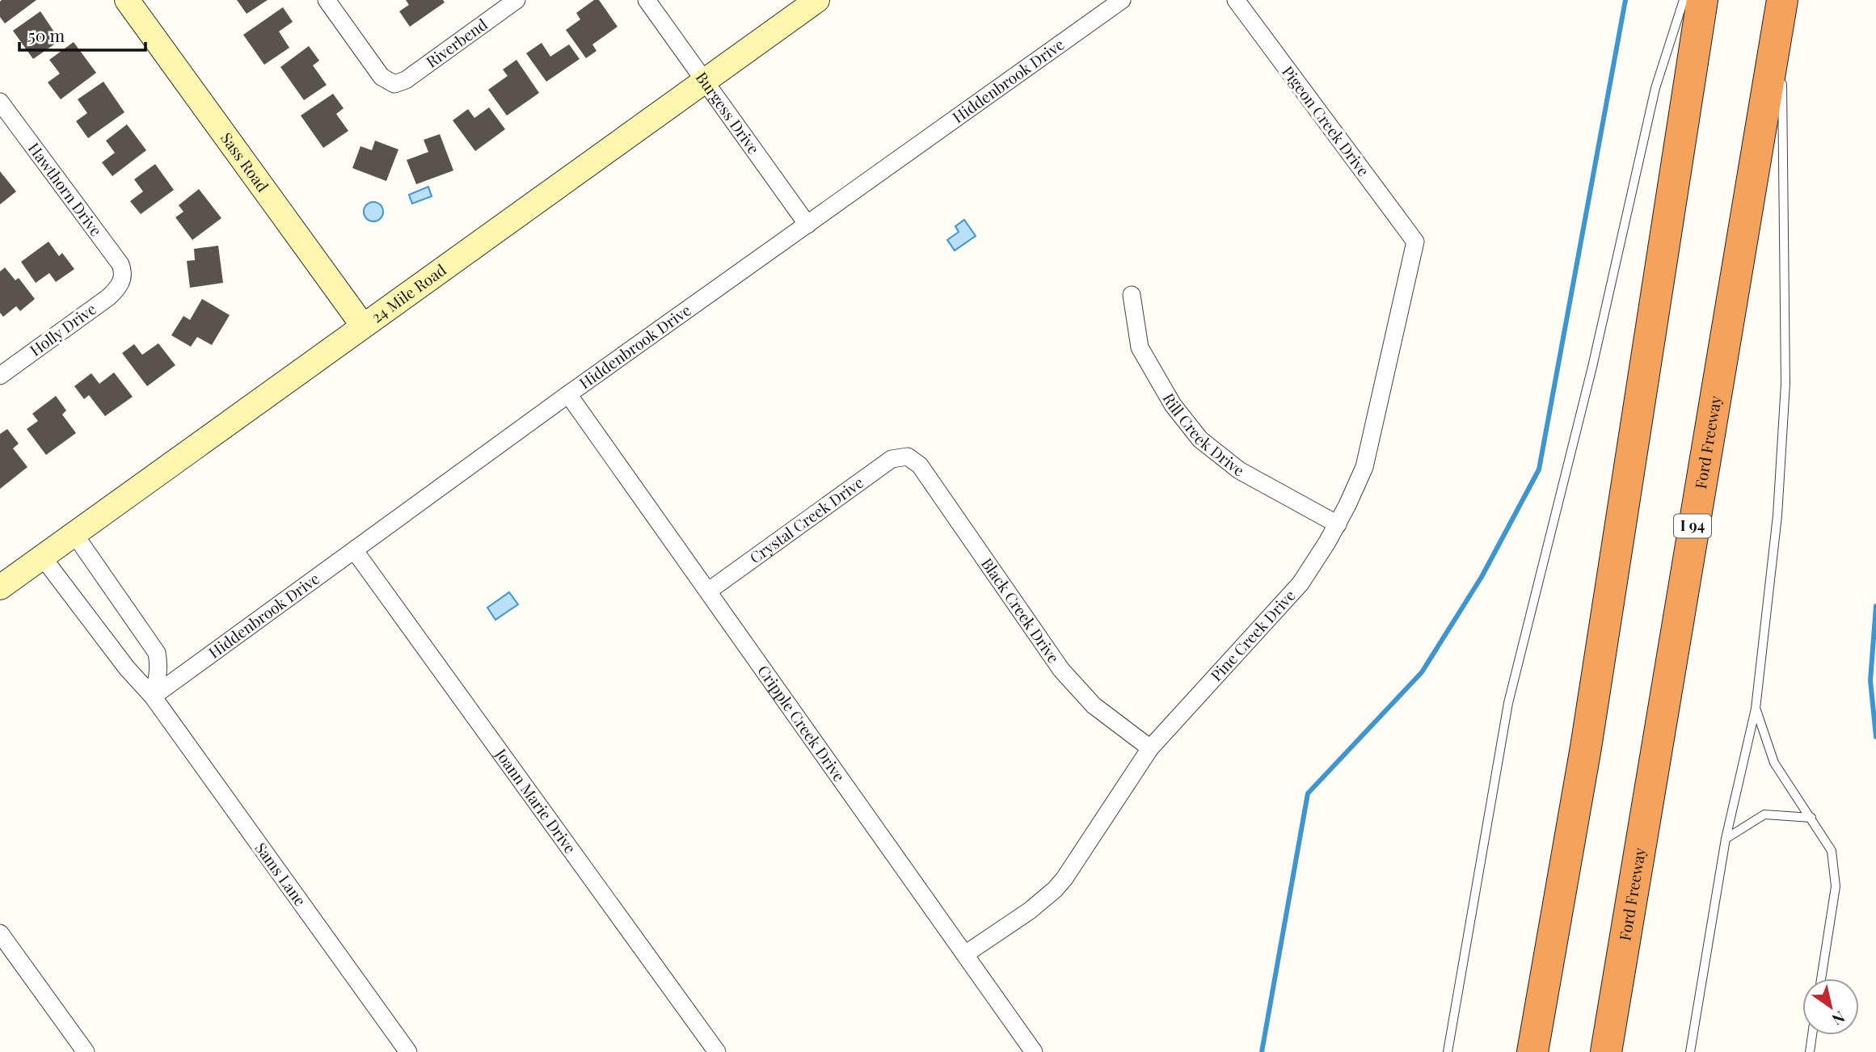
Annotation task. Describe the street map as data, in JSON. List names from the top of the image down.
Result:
{
  "streets": {
    "highway": ["Ford Freeway", "I 94"],
    "street": [
      "Riverbend",
      "Hiddenbrook Drive",
      "Burgess Drive",
      "Pigeon Creek Drive",
      "Sass Road",
      "Hawthorn Drive",
      "24 Mile Road",
      "Holly Drive",
      "Rill Creek Drive",
      "Crystal Creek Drive",
      "Black Creek Drive",
      "Pine Creek Drive",
      "Cripple Creek Drive",
      "Joann Marie Drive",
      "Sams Lane"
    ]
  },
  "crossings": [
    ["Hiddenbrook Drive", "Burgess Drive"],
    ["Hiddenbrook Drive", "Cripple Creek Drive"],
    ["Hiddenbrook Drive", "Joann Marie Drive"],
    ["Hiddenbrook Drive", "Sams Lane"],
    ["Burgess Drive", "24 Mile Road"],
    ["Pigeon Creek Drive", "Pine Creek Drive"],
    ["Sass Road", "24 Mile Road"],
    ["Hawthorn Drive", "Holly Drive"],
    ["24 Mile Road", "Sams Lane"],
    ["Rill Creek Drive", "Pine Creek Drive"],
    ["Crystal Creek Drive", "Black Creek Drive"],
    ["Crystal Creek Drive", "Cripple Creek Drive"],
    ["Black Creek Drive", "Pine Creek Drive"],
    ["Pine Creek Drive", "Cripple Creek Drive"]
  ],
  "scale_bar": "50 m",
  "north": "bottom right"
}
